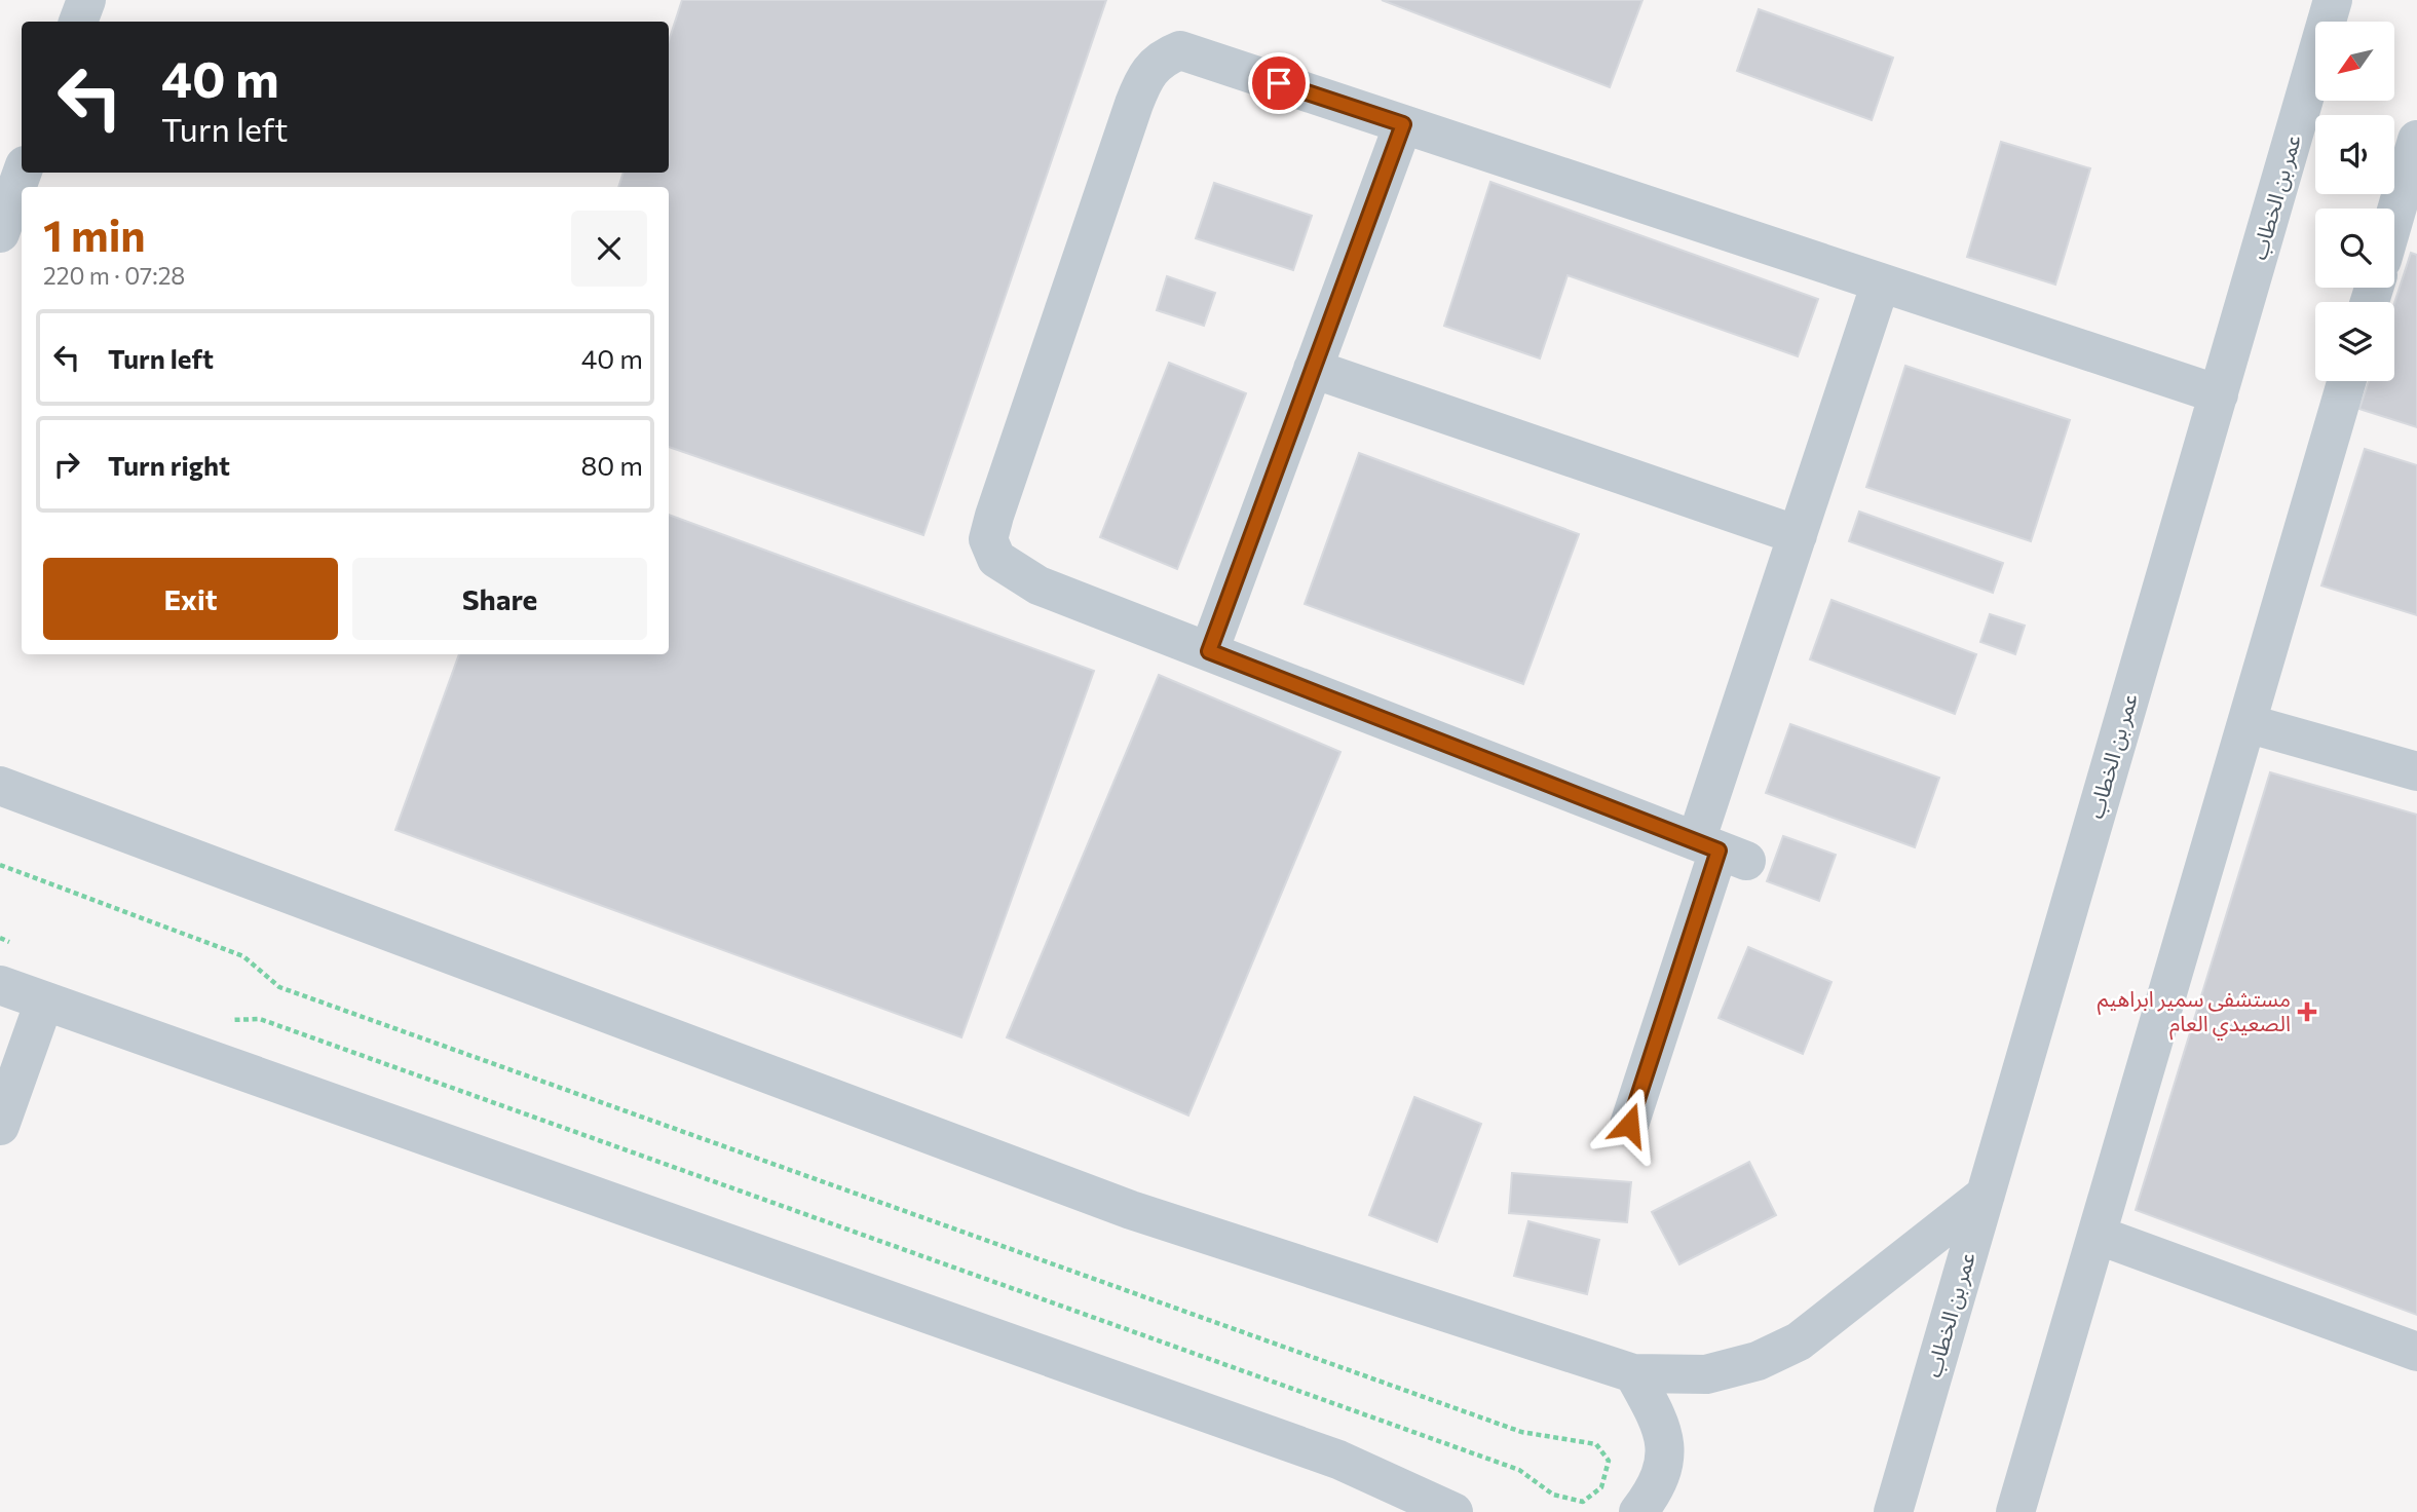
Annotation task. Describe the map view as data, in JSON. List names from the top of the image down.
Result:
{
  "streets": {
    "street": ["عمر بن الخطاب"]
  },
  "places": {
    "health": ["مستشفى سمير ابراهيم الصعيدي العام"]
  },
  "north": "bottom left",
  "page": {
    "turn": ["40 m", "Turn left"],
    "heading": ["1 min", "220 m · 07:28"],
    "list": [
      {
        "name": "Turn left",
        "value": "40 m"
      },
      {
        "name": "Turn right",
        "value": "80 m"
      }
    ],
    "buttons": ["Exit", "Share"]
  }
}
